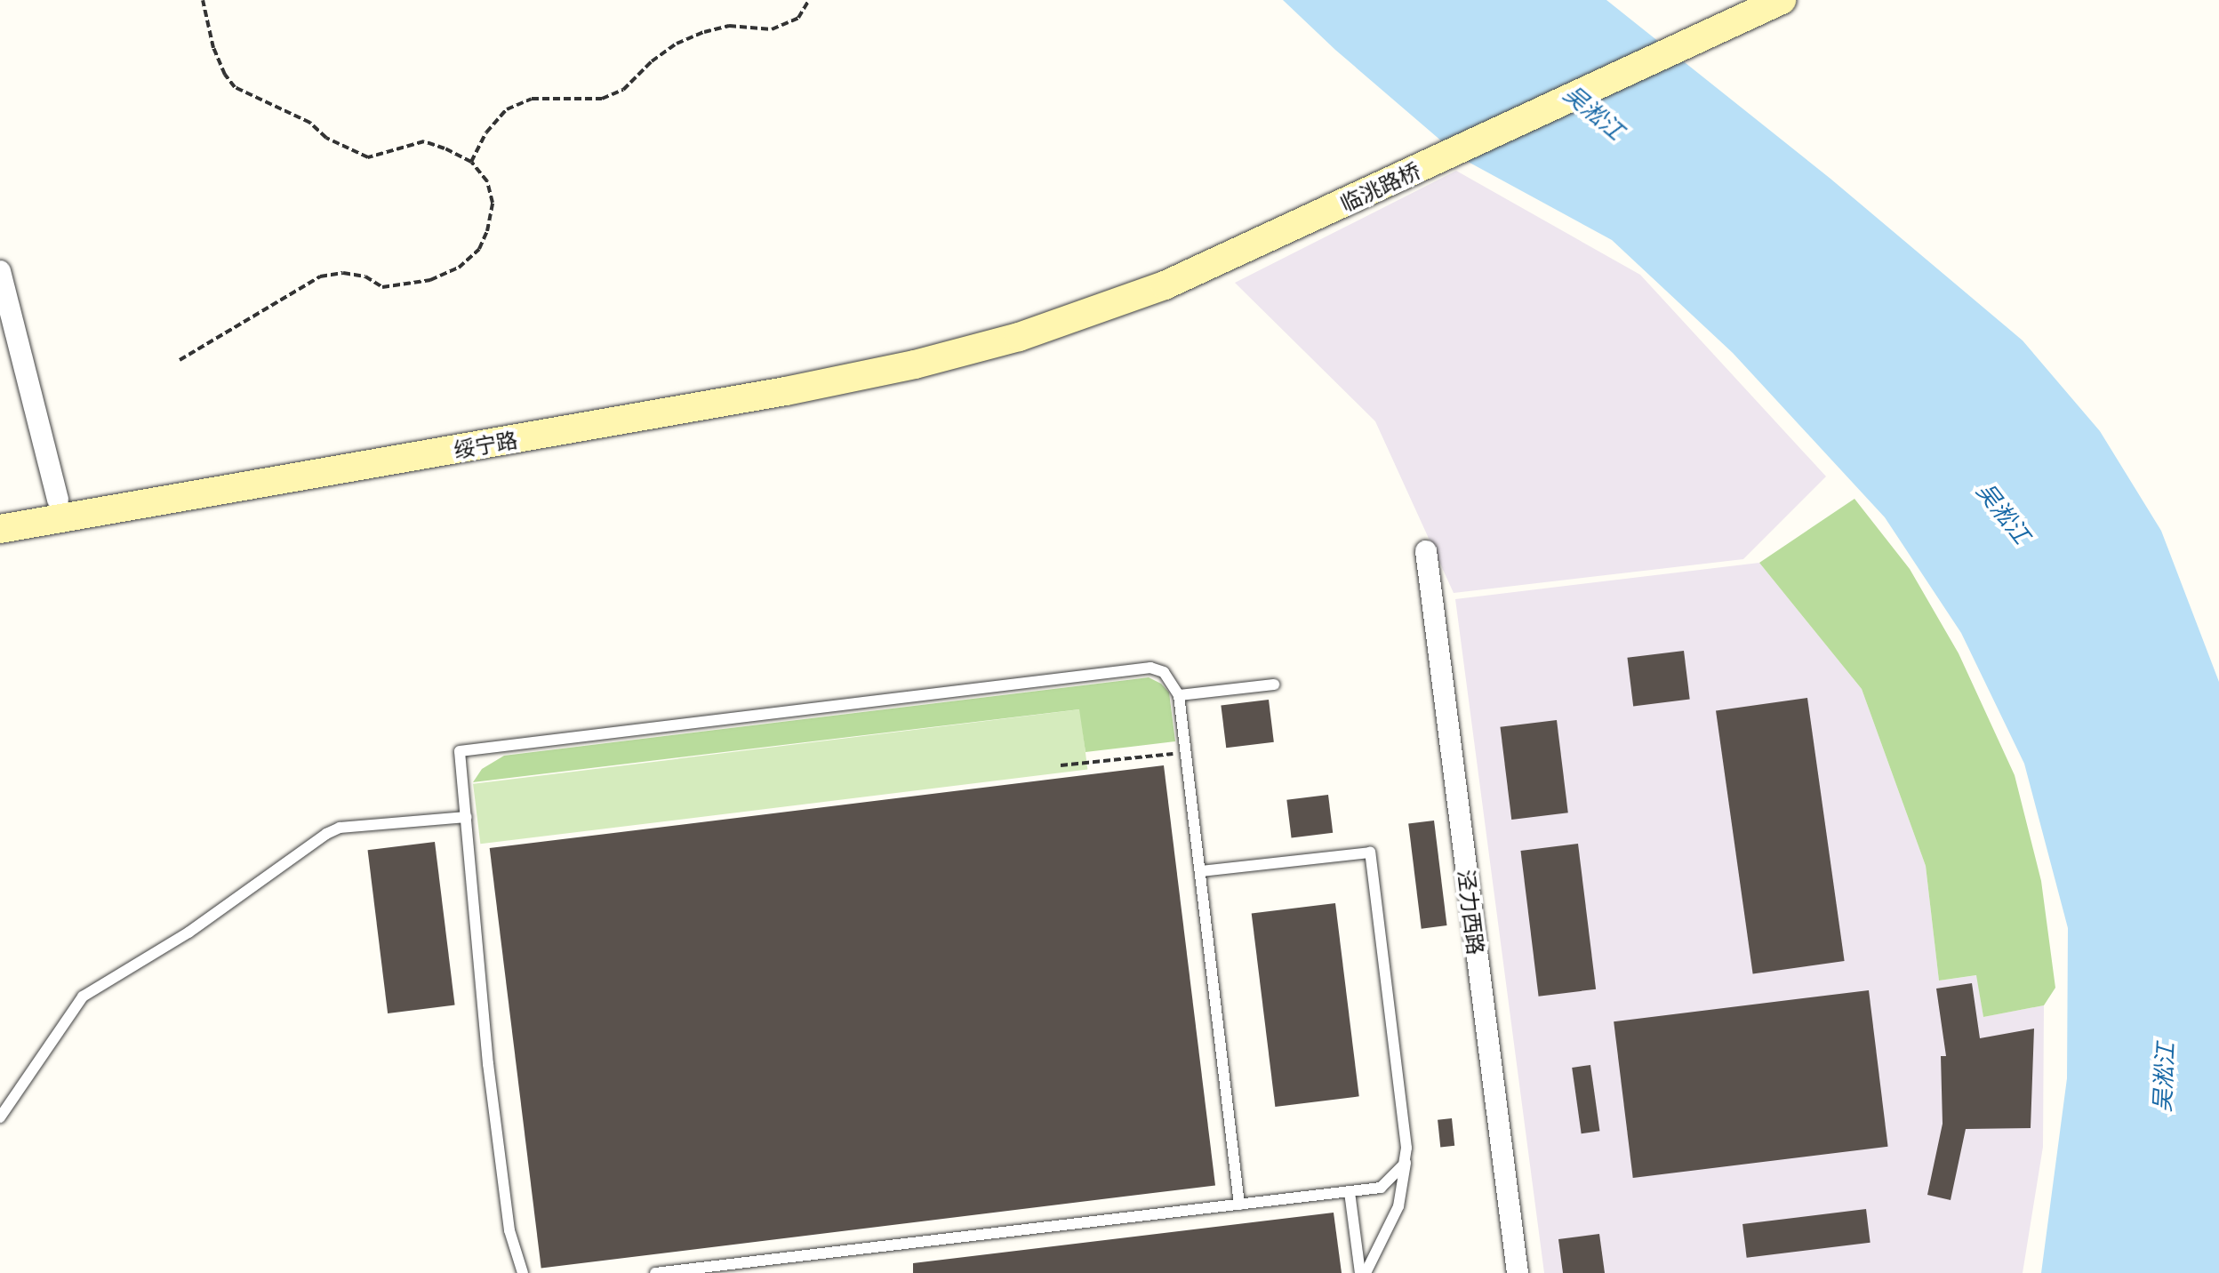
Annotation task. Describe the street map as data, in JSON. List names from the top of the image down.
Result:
{
  "streets": {
    "main road": ["临洮路桥", "绥宁路"],
    "street": ["泾力西路"]
  },
  "crossings": [
    ["临洮路桥", "绥宁路"]
  ],
  "water": ["吴淞江"]
}
